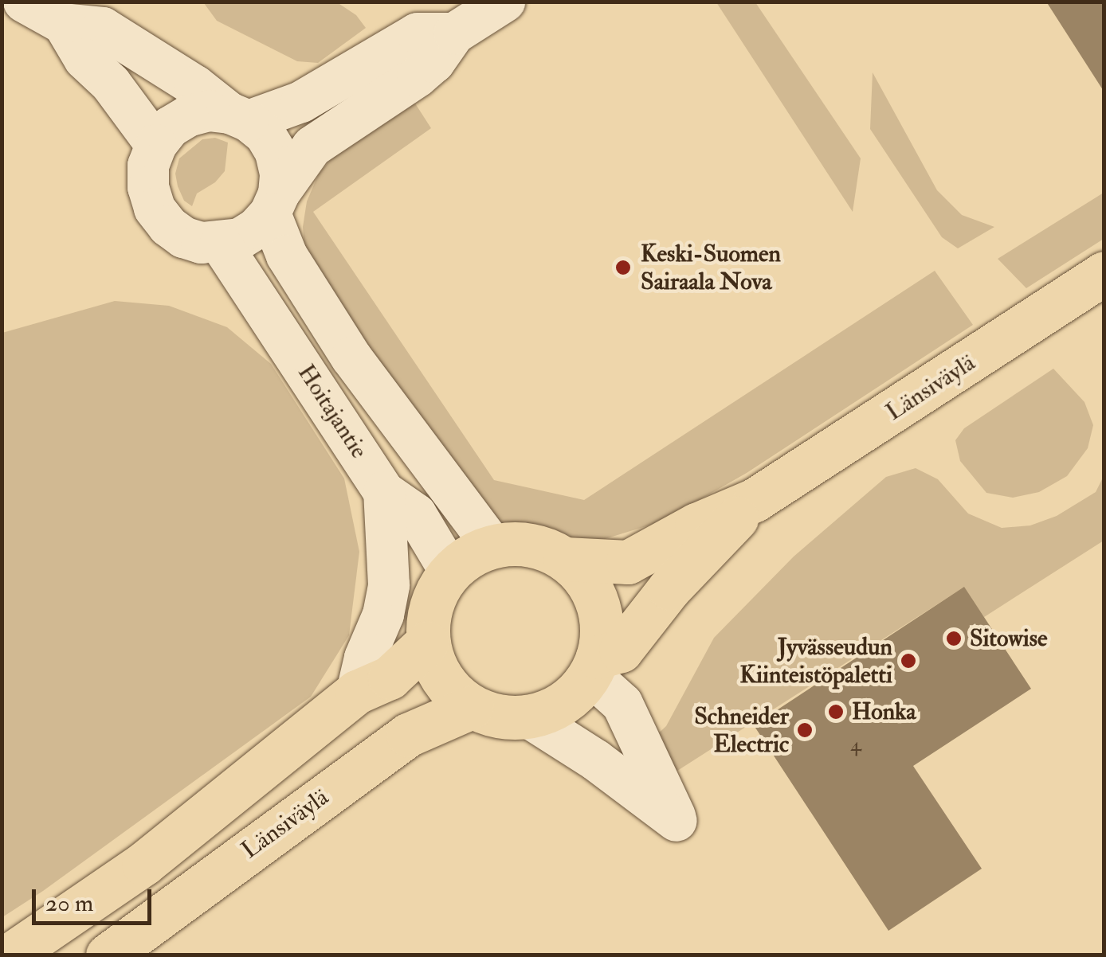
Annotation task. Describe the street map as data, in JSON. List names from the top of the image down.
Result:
{
  "streets": {
    "main road": ["Länsiväylä"],
    "street": ["Hoitajantie"]
  },
  "crossings": [
    ["Länsiväylä", "Hoitajantie"]
  ],
  "places": [
    "Keski-Suomen Sairaala Nova",
    "Sitowise",
    "Jyvässeudun Kiinteistöpaletti",
    "Honka",
    "Schneider Electric"
  ],
  "house_numbers": ["4"],
  "scale_bar": "20 m"
}
